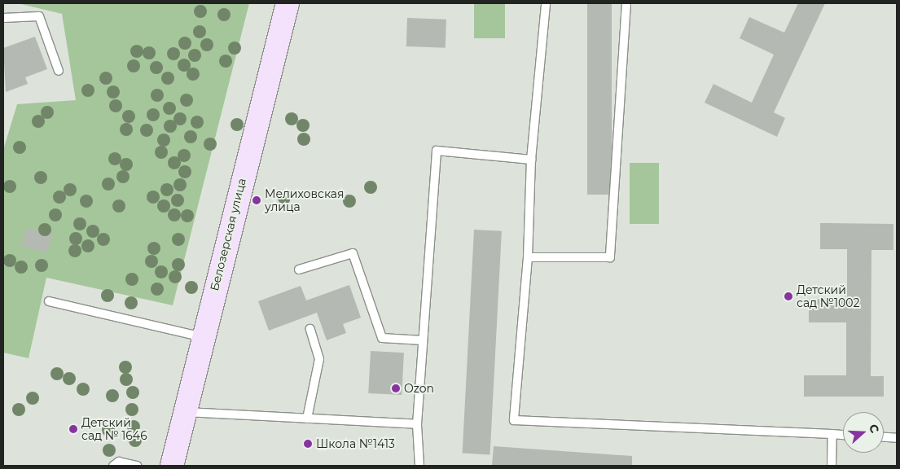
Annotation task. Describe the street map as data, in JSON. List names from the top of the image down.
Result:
{
  "streets": {
    "street": ["Белозерская улица"]
  },
  "places": [
    "Мелиховская улица",
    "Детский сад №1002",
    "Ozon",
    "Детский сад № 1646",
    "Школа №1413"
  ],
  "north": "right"
}
